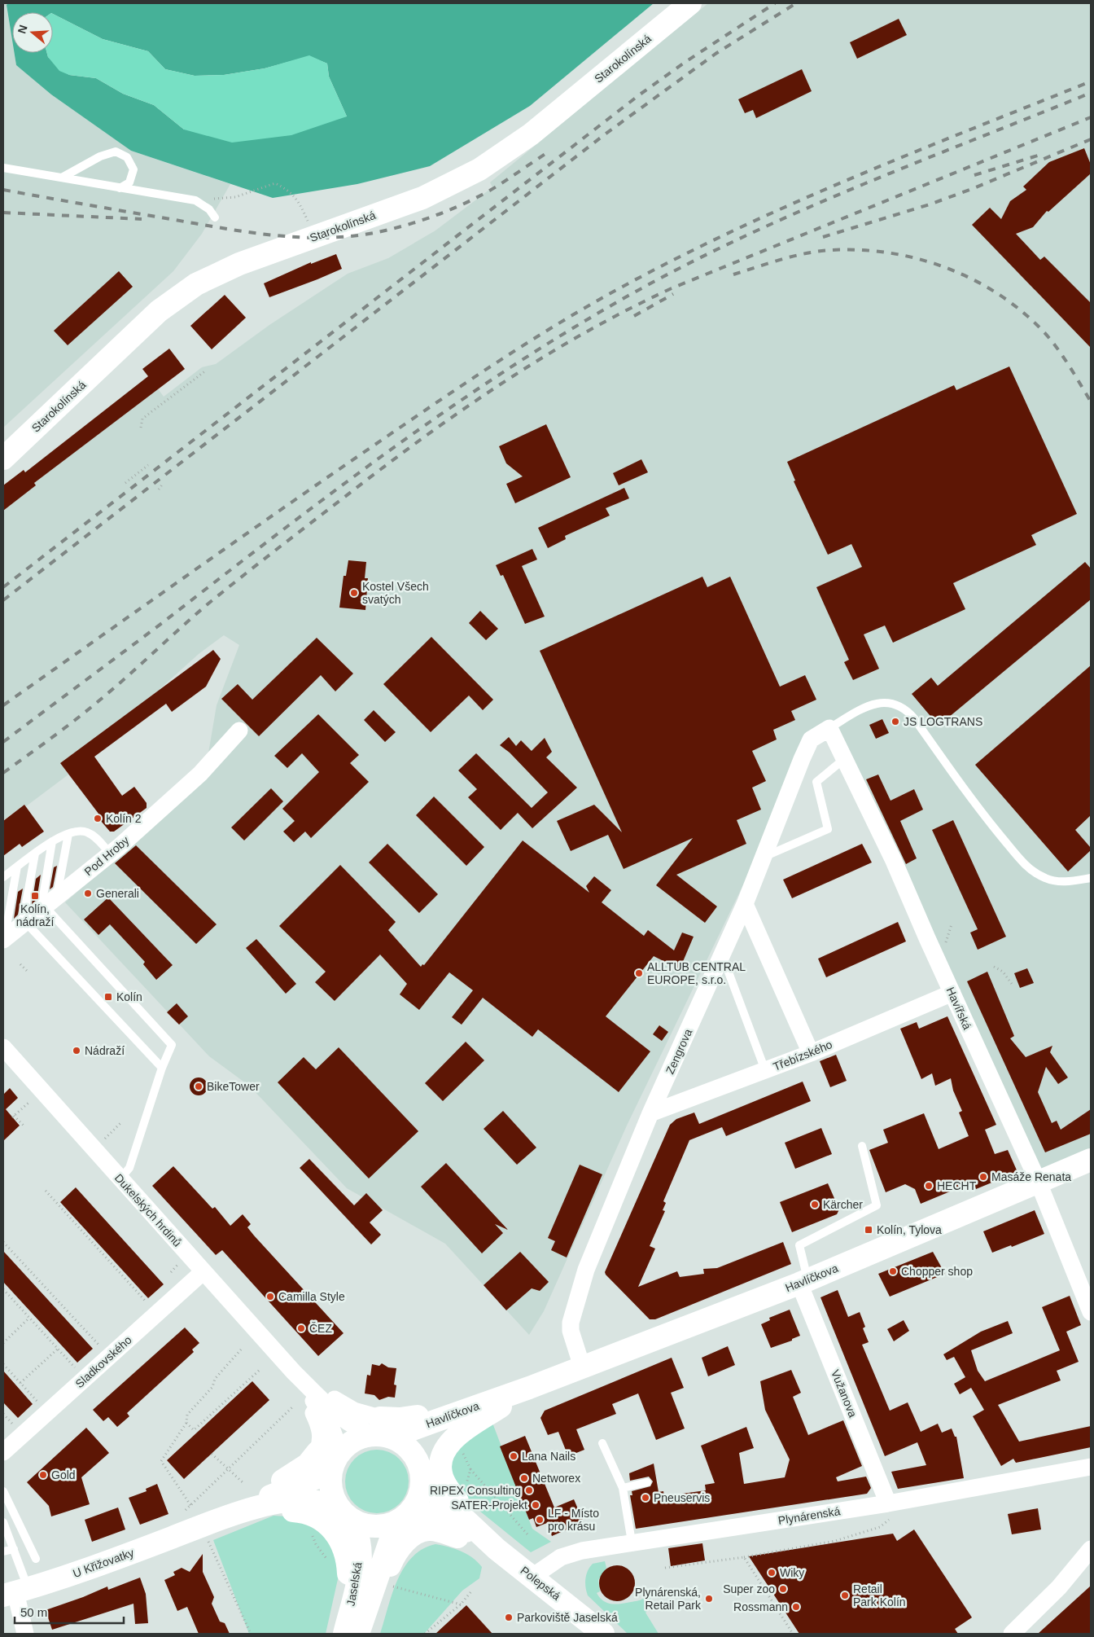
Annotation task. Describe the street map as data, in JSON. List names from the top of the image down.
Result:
{
  "streets": {
    "street": [
      "Starokolínská",
      "Pod Hroby",
      "Havířská",
      "Zengrova",
      "Třebízského",
      "Dukelských hrdinů",
      "Havlíčkova",
      "Sladkovského",
      "Vužanova",
      "Plynárenská",
      "U Křižovatky",
      "Polepská"
    ]
  },
  "crossings": [
    ["Havířská", "Zengrova"],
    ["Havířská", "Třebízského"],
    ["Havířská", "Havlíčkova"],
    ["Zengrova", "Třebízského"],
    ["Zengrova", "Havlíčkova"],
    ["Dukelských hrdinů", "Sladkovského"],
    ["Dukelských hrdinů", "U Křižovatky"],
    ["Dukelských hrdinů", "Polepská"],
    ["Havlíčkova", "Vužanova"],
    ["Havlíčkova", "Polepská"],
    ["Vužanova", "Plynárenská"],
    ["Plynárenská", "Polepská"],
    ["U Křižovatky", "Polepská"]
  ],
  "places": {
    "other": [
      "Kostel Všech svatých",
      "JS LOGTRANS",
      "Kolín 2",
      "Generali",
      "ALLTUB CENTRAL EUROPE, s.r.o.",
      "Nádraží",
      "BikeTower",
      "Masáže Renata",
      "HECHT",
      "Kärcher",
      "Chopper shop",
      "Camilla Style",
      "ČEZ",
      "Lana Nails",
      "Gold",
      "Networex",
      "RIPEX Consulting",
      "Pneuservis",
      "SATER-Projekt",
      "LF - Místo pro krásu",
      "Wiky",
      "Super zoo",
      "Retail Park Kolín",
      "Plynárenská, Retail Park",
      "Rossmann",
      "Parkoviště Jaselská"
    ],
    "transit": ["Kolín, nádraží", "Kolín", "Kolín, Tylova"]
  },
  "scale_bar": "50 m",
  "north": "left"
}
